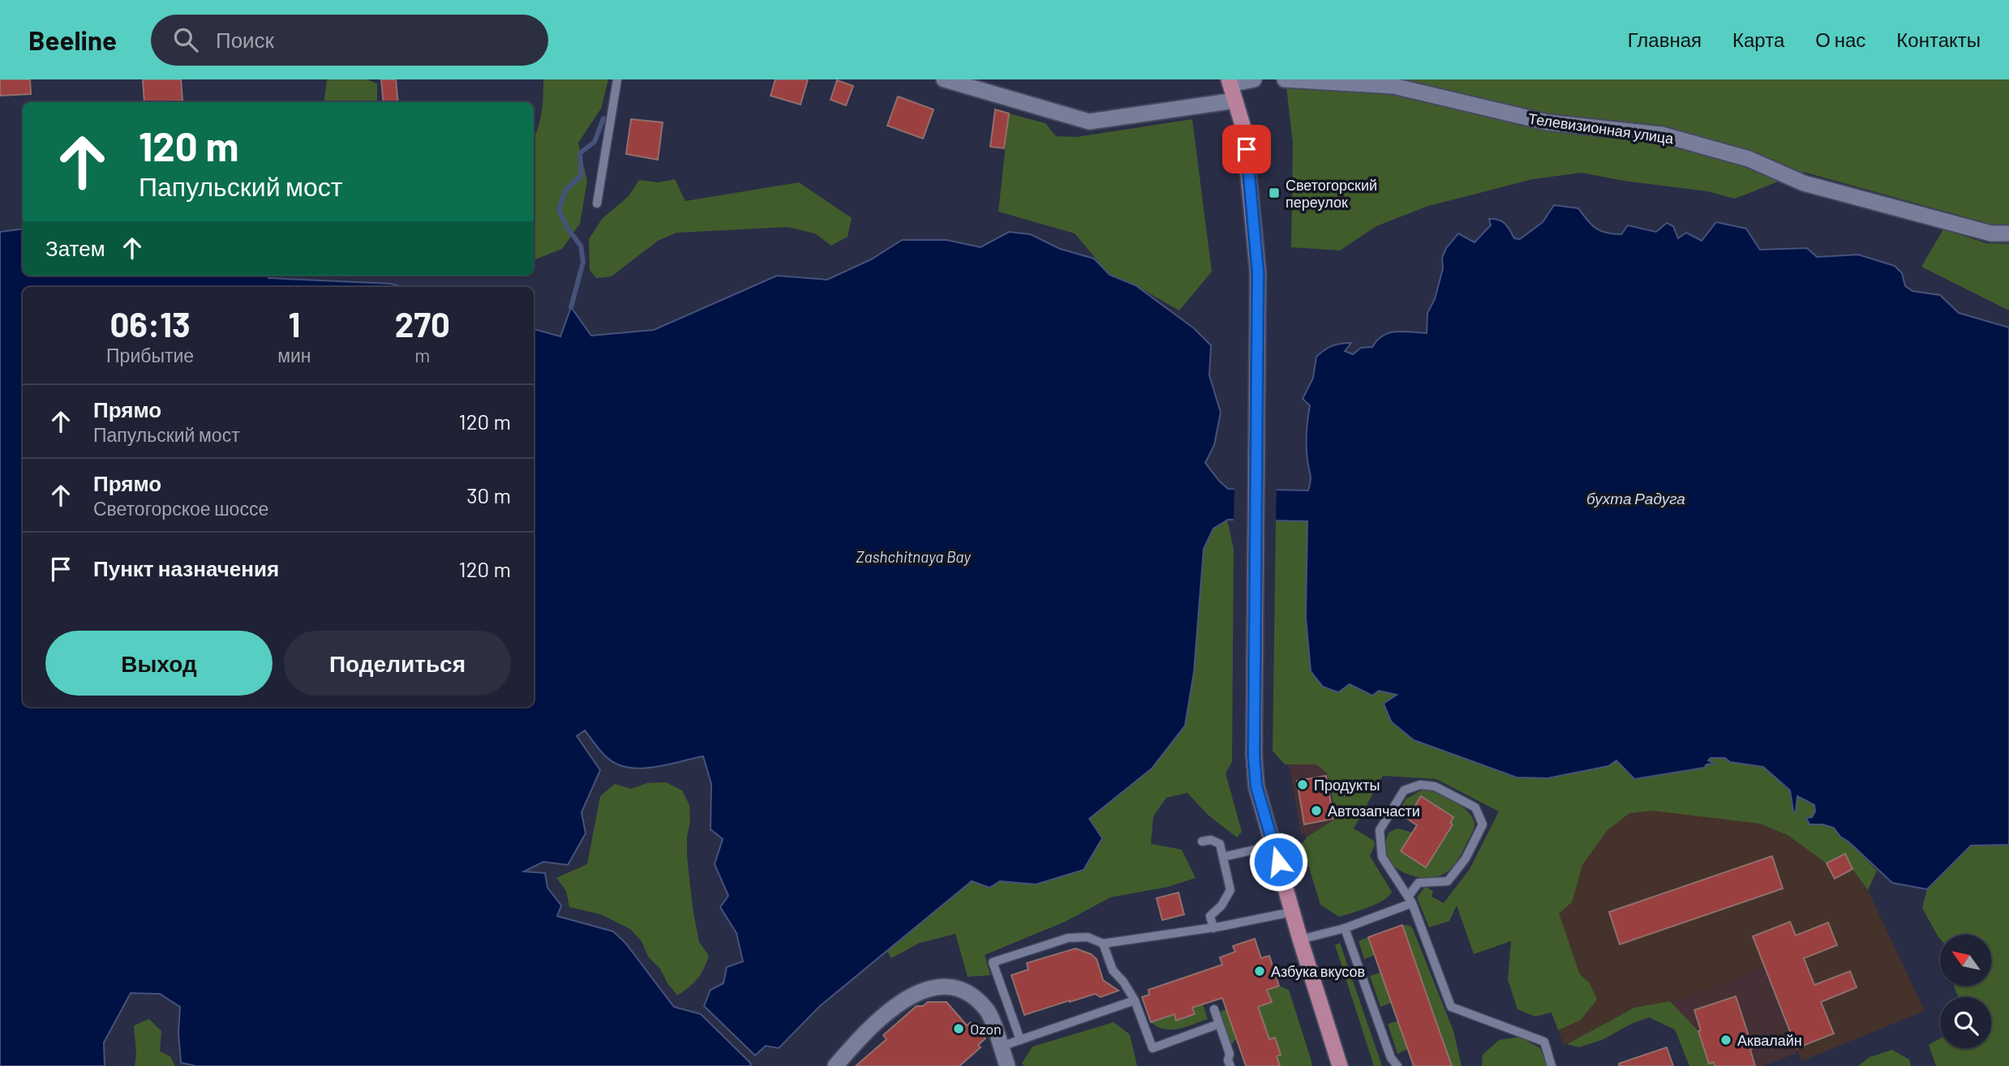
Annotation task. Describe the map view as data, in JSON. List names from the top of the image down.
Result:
{
  "streets": {
    "street": ["Телевизионная улица"]
  },
  "water": ["бухта Радуга", "Zashchitnaya Bay"],
  "places": {
    "transit": ["Светогорский переулок"],
    "other": [
      "Продукты",
      "Автозапчасти",
      "Азбука вкусов",
      "Ozon",
      "Аквалайн"
    ]
  },
  "north": "top left",
  "page": {
    "header": "Beeline",
    "search": "Поиск",
    "nav": [
      "Главная",
      "Карта",
      "О нас",
      "Контакты"
    ],
    "turn": ["120 m", "Папульский мост"],
    "then": "Затем",
    "eta": [
      "06:13",
      "Прибытие",
      "1",
      "мин",
      "270",
      "m"
    ],
    "list": [
      {
        "name": "Прямо",
        "note": "Папульский мост",
        "value": "120 m"
      },
      {
        "name": "Прямо",
        "note": "Светогорское шоссе",
        "value": "30 m"
      },
      {
        "name": "Пункт назначения",
        "value": "120 m"
      }
    ],
    "buttons": ["Выход", "Поделиться"]
  }
}
